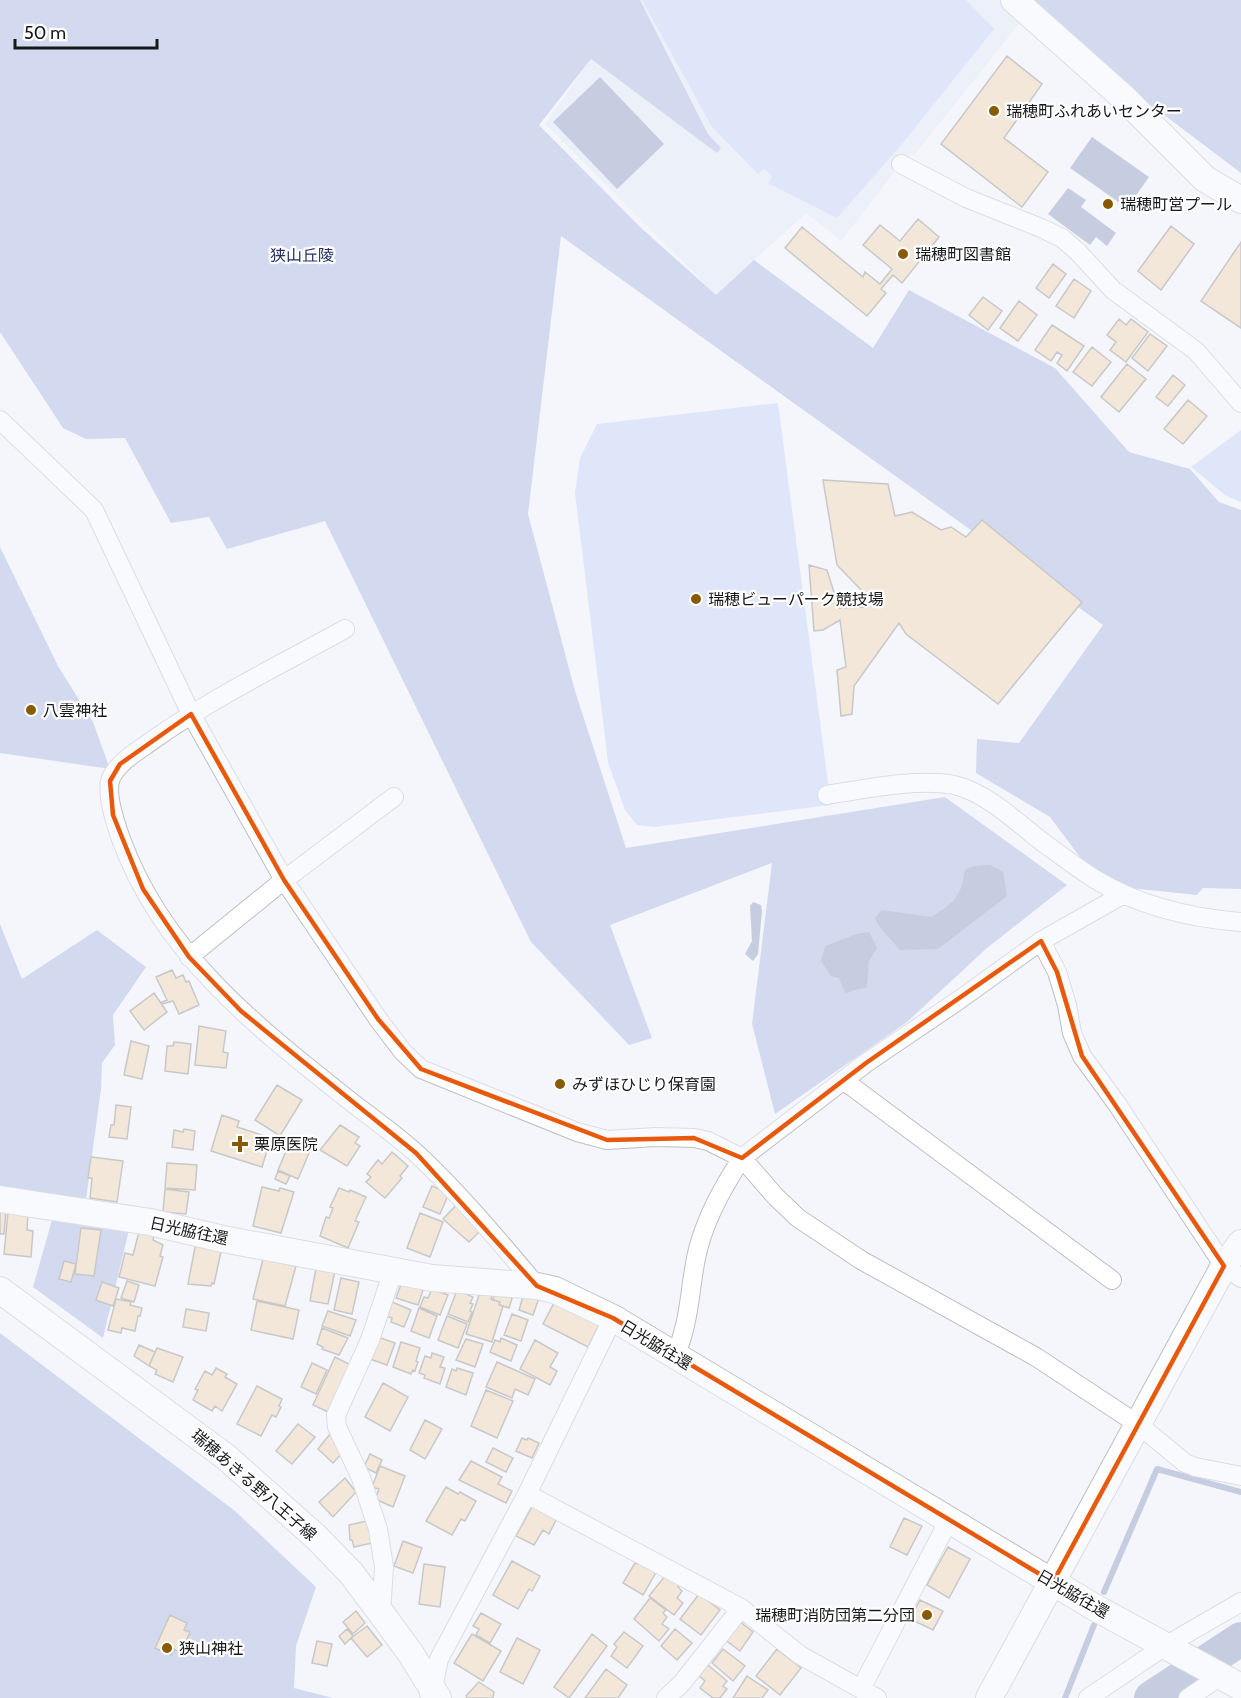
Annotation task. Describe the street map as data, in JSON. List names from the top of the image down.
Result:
{
  "streets": {
    "street": ["日光脇往還", "瑞穂あきる野八王子線"]
  },
  "parks": ["狭山丘陵"],
  "places": {
    "other": [
      "瑞穂町ふれあいセンター",
      "瑞穂町営プール",
      "瑞穂町図書館",
      "瑞穂ビューパーク競技場",
      "八雲神社",
      "みずほひじり保育園",
      "瑞穂町消防団第二分団",
      "狭山神社"
    ],
    "health": ["栗原医院"]
  },
  "scale_bar": "50 m"
}
